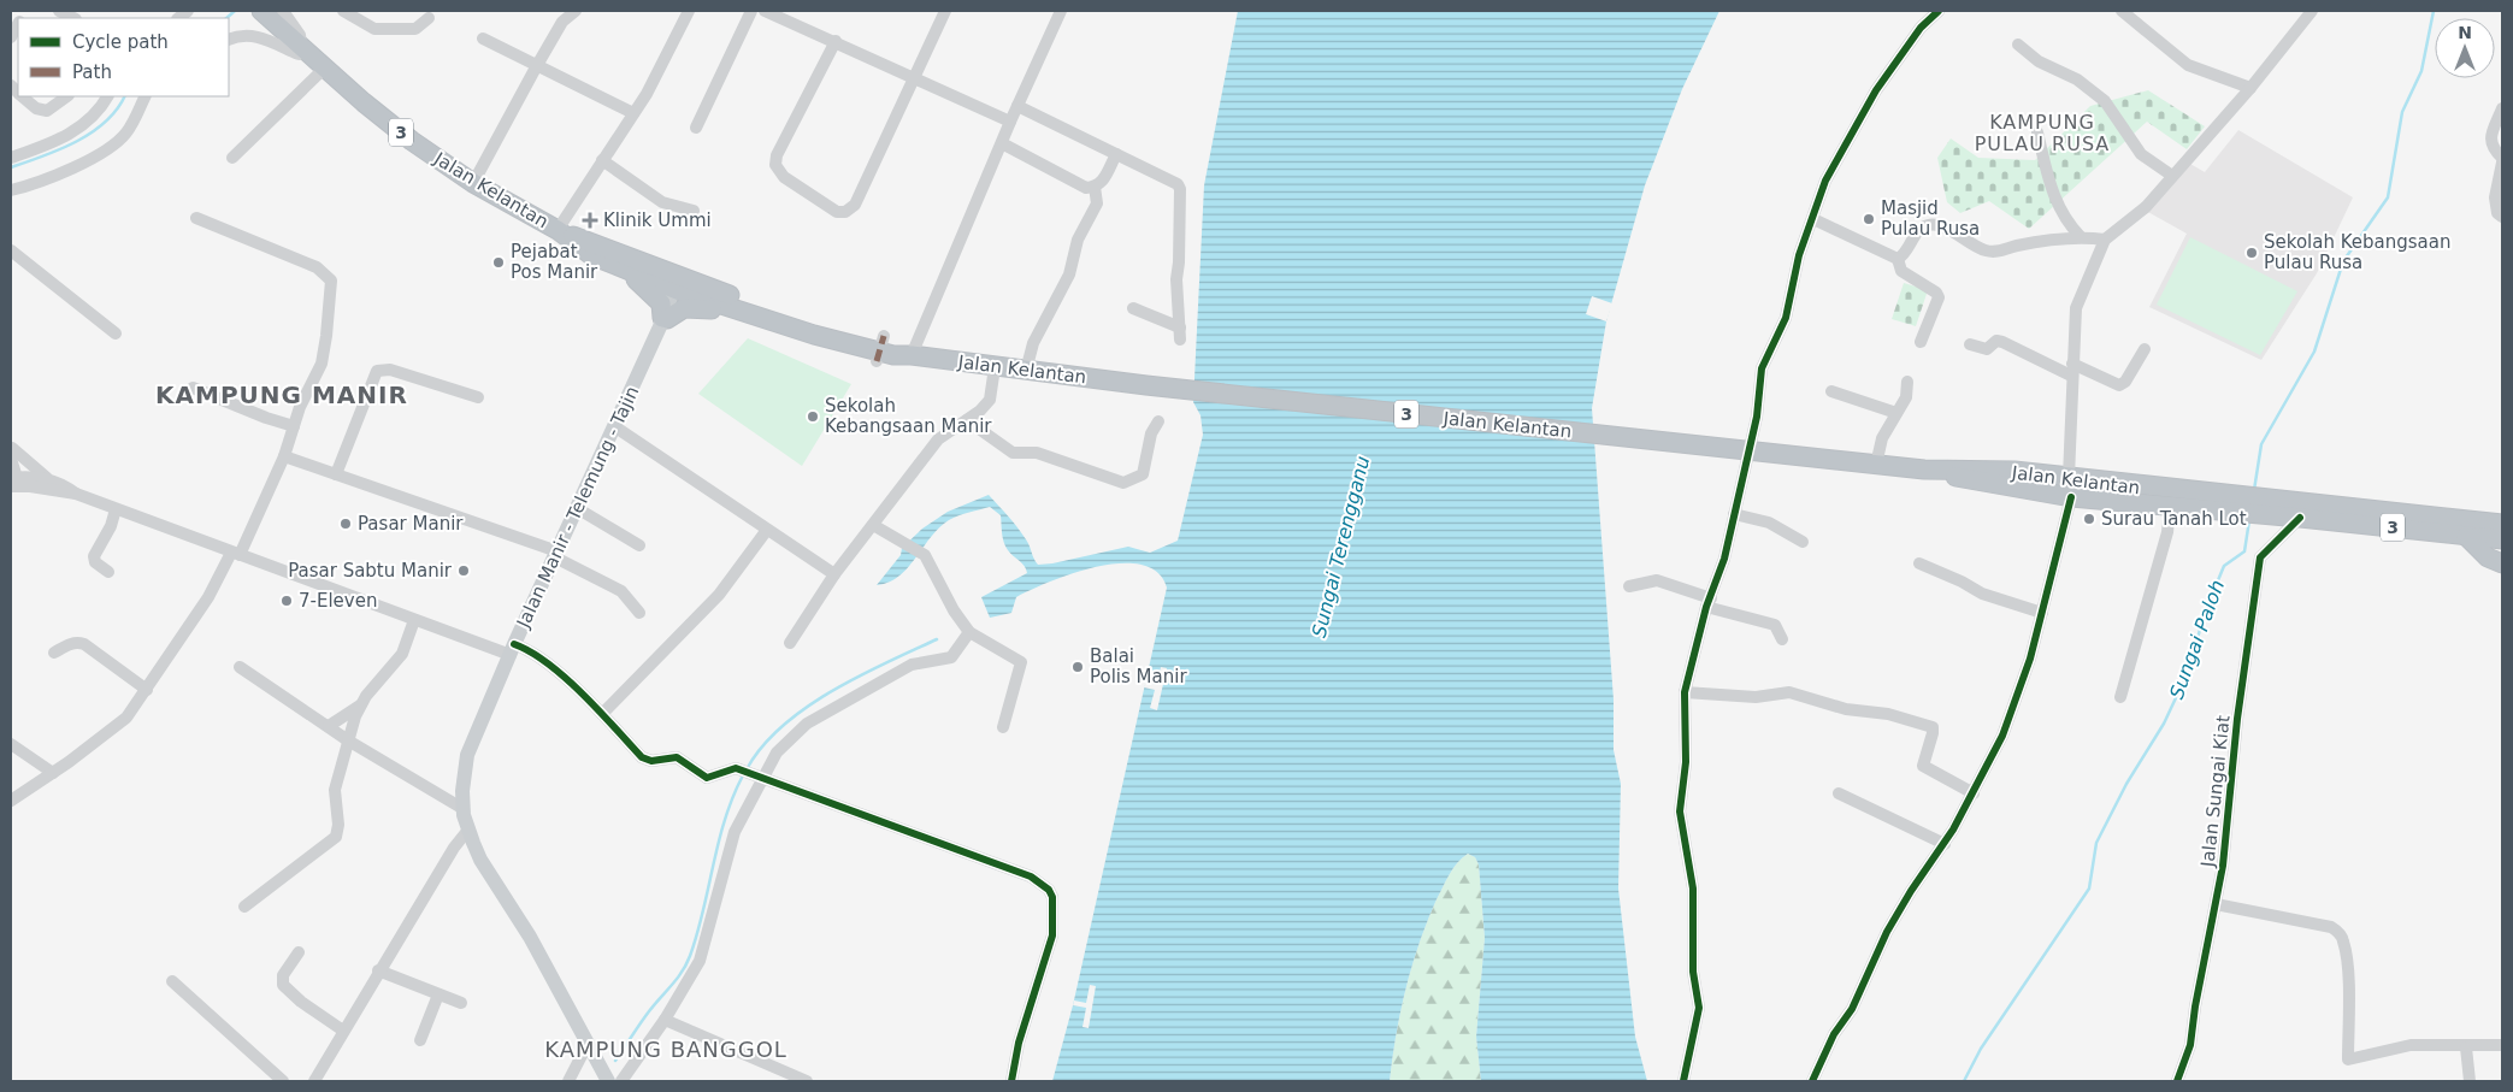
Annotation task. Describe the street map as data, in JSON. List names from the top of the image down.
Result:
{
  "streets": {
    "highway": ["3", "Jalan Kelantan"],
    "main road": ["Jalan Manir - Telemung - Tajin"],
    "street": ["Jalan Sungai Kiat"]
  },
  "crossings": [
    ["Jalan Kelantan", "Jalan Manir - Telemung - Tajin"],
    ["Jalan Kelantan", "Jalan Sungai Kiat"]
  ],
  "districts": ["KAMPUNG PULAU RUSA", "KAMPUNG MANIR", "KAMPUNG BANGGOL"],
  "water": ["Sungai Terengganu", "Sungai Paloh"],
  "places": {
    "other": [
      "Masjid Pulau Rusa",
      "Sekolah Kebangsaan Pulau Rusa",
      "Pejabat Pos Manir",
      "Sekolah Kebangsaan Manir",
      "Surau Tanah Lot",
      "Pasar Manir",
      "Pasar Sabtu Manir",
      "7-Eleven",
      "Balai Polis Manir"
    ],
    "health": ["Klinik Ummi"]
  },
  "legend": ["Cycle path", "Path"],
  "north": "top"
}
